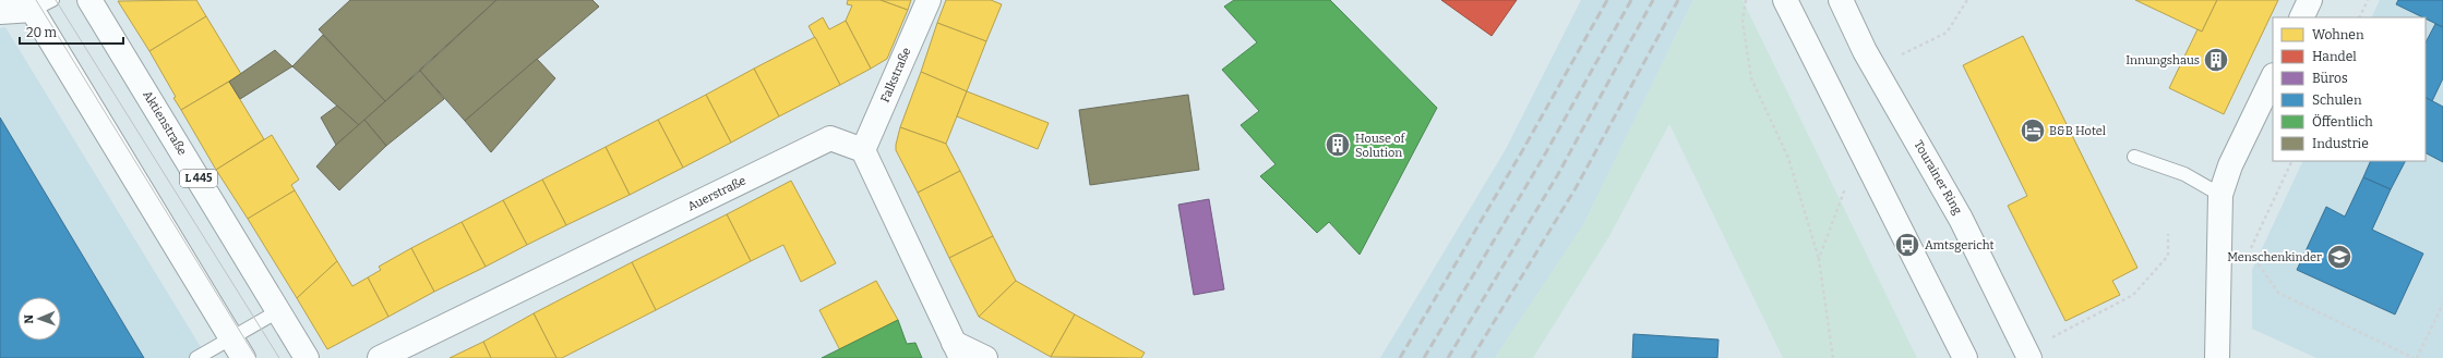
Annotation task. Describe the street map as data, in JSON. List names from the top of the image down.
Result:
{
  "streets": {
    "main road": [
      "Falkstraße",
      "Aktienstraße",
      "Tourainer Ring",
      "L 445",
      "Auerstraße"
    ]
  },
  "crossings": [
    ["Falkstraße", "Auerstraße"]
  ],
  "places": {
    "building": ["Innungshaus", "House of Solution"],
    "hotel": ["B&B Hotel"],
    "bus stop": ["Amtsgericht"],
    "school or university": ["Menschenkinder"]
  },
  "legend": [
    "Wohnen",
    "Handel",
    "Büros",
    "Schulen",
    "Öffentlich",
    "Industrie"
  ],
  "scale_bar": "20 m",
  "north": "left"
}
